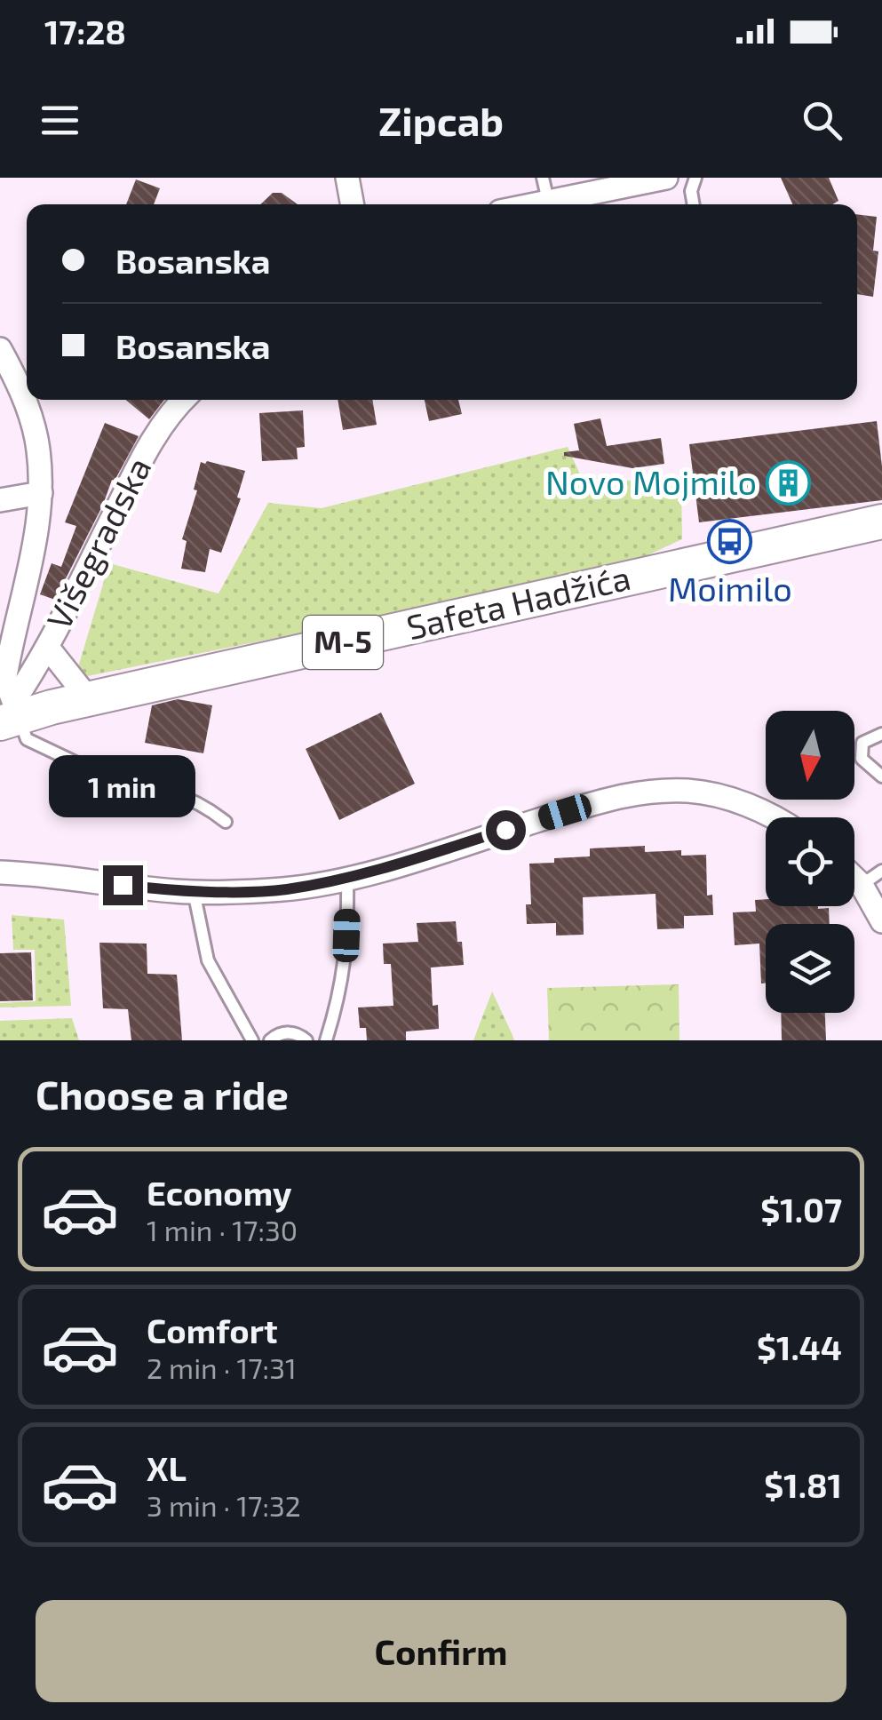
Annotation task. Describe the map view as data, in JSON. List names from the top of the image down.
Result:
{
  "streets": {
    "main road": ["Safeta Hadžića", "M-5"],
    "street": ["Višegradska"]
  },
  "crossings": [
    ["Višegradska", "Safeta Hadžića"]
  ],
  "places": {
    "building": ["Novo Mojmilo"],
    "bus stop": ["Moimilo"]
  },
  "north": "bottom",
  "page": {
    "status": "17:28",
    "header": "Zipcab",
    "banner": ["Bosanska", "Bosanska"],
    "bubble": "1 min",
    "heading": "Choose a ride",
    "list": [
      {
        "name": "Economy",
        "note": "1 min · 17:30",
        "value": "$1.07"
      },
      {
        "name": "Comfort",
        "note": "2 min · 17:31",
        "value": "$1.44"
      },
      {
        "name": "XL",
        "note": "3 min · 17:32",
        "value": "$1.81"
      }
    ],
    "buttons": "Confirm"
  }
}
